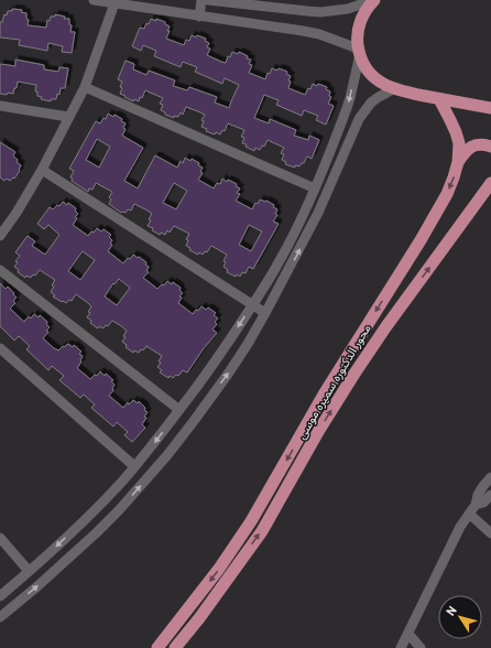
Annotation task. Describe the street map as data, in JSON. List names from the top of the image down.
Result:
{
  "streets": {
    "main road": ["محور الدكتوره سميره موسى"]
  },
  "north": "top left"
}
